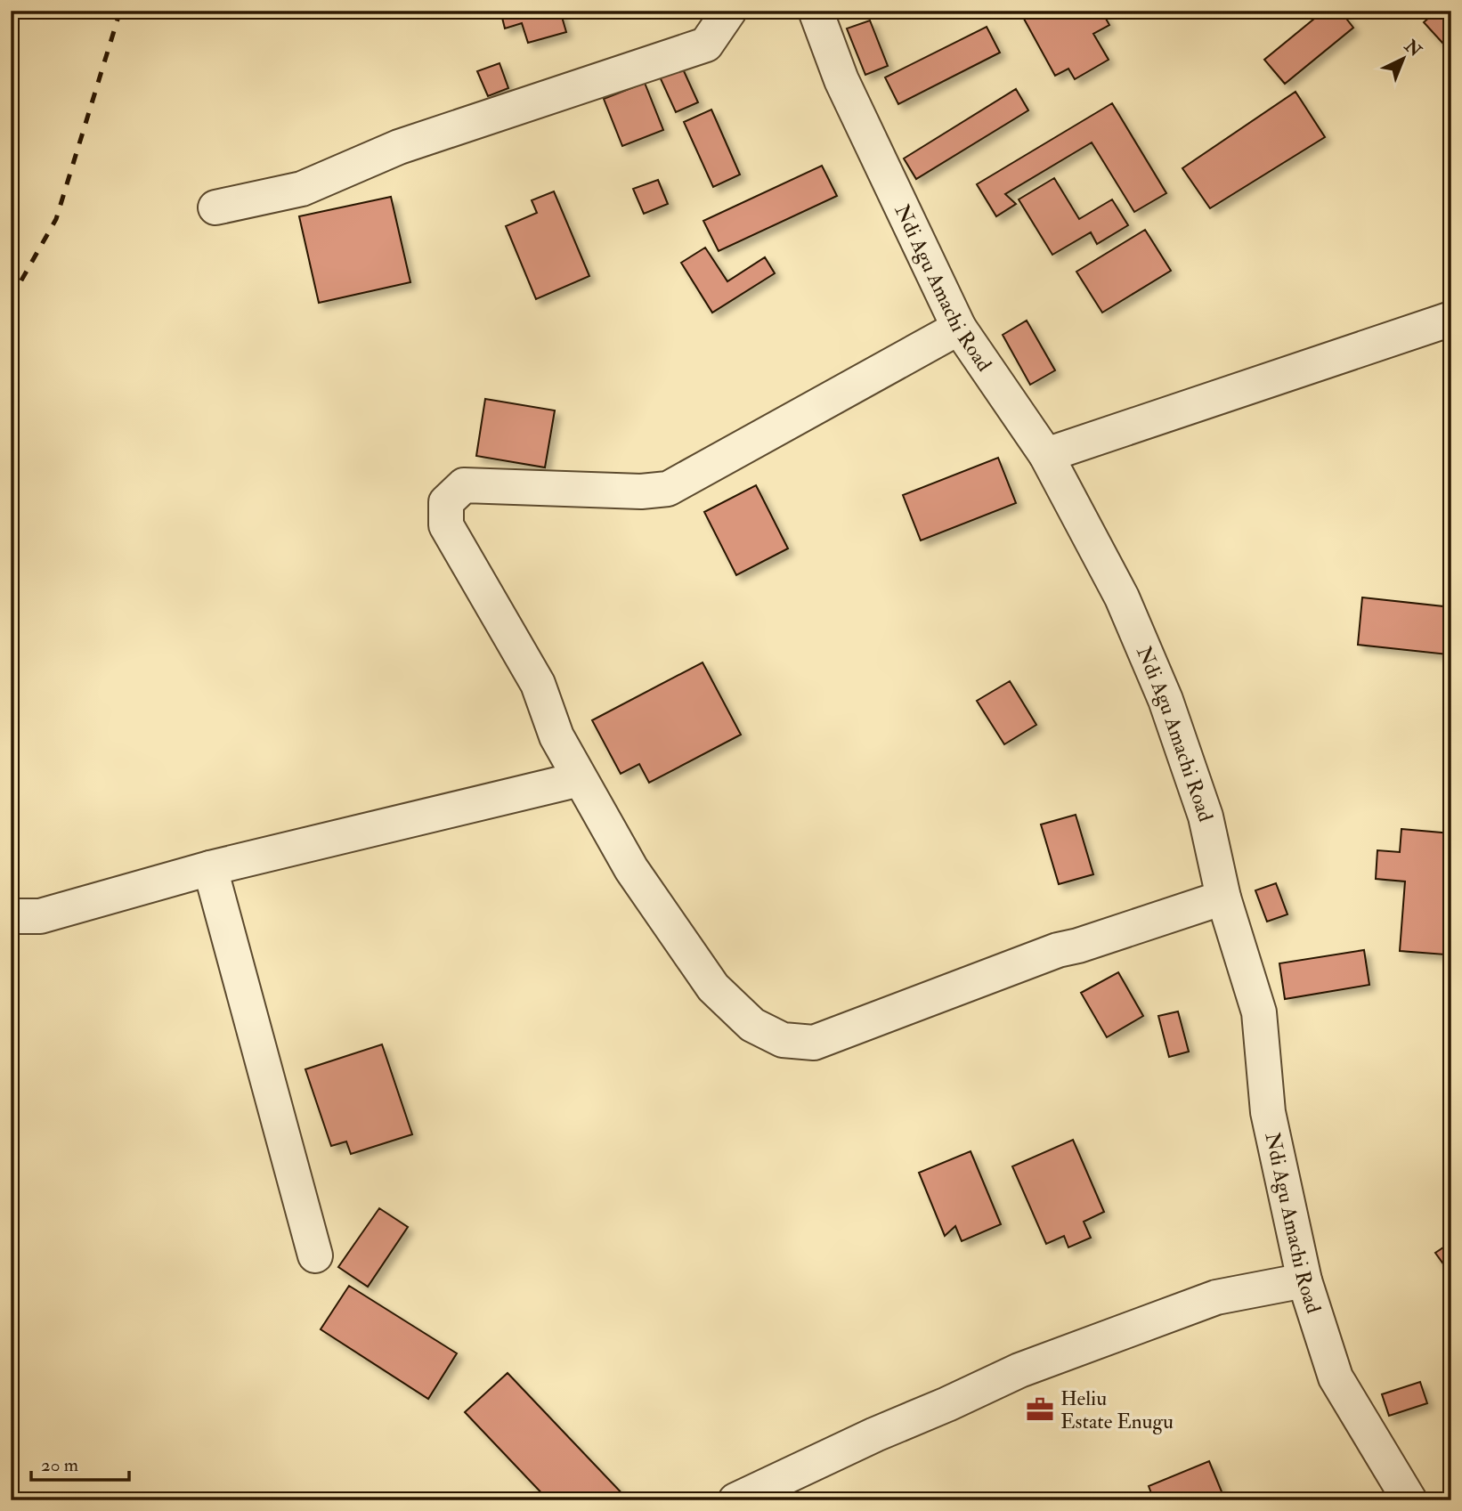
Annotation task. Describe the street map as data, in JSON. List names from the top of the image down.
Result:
{
  "streets": {
    "street": ["Ndi Agu Amachi Road"]
  },
  "places": {
    "office": ["Heliu Estate Enugu"]
  },
  "scale_bar": "20 m",
  "north": "top right"
}
